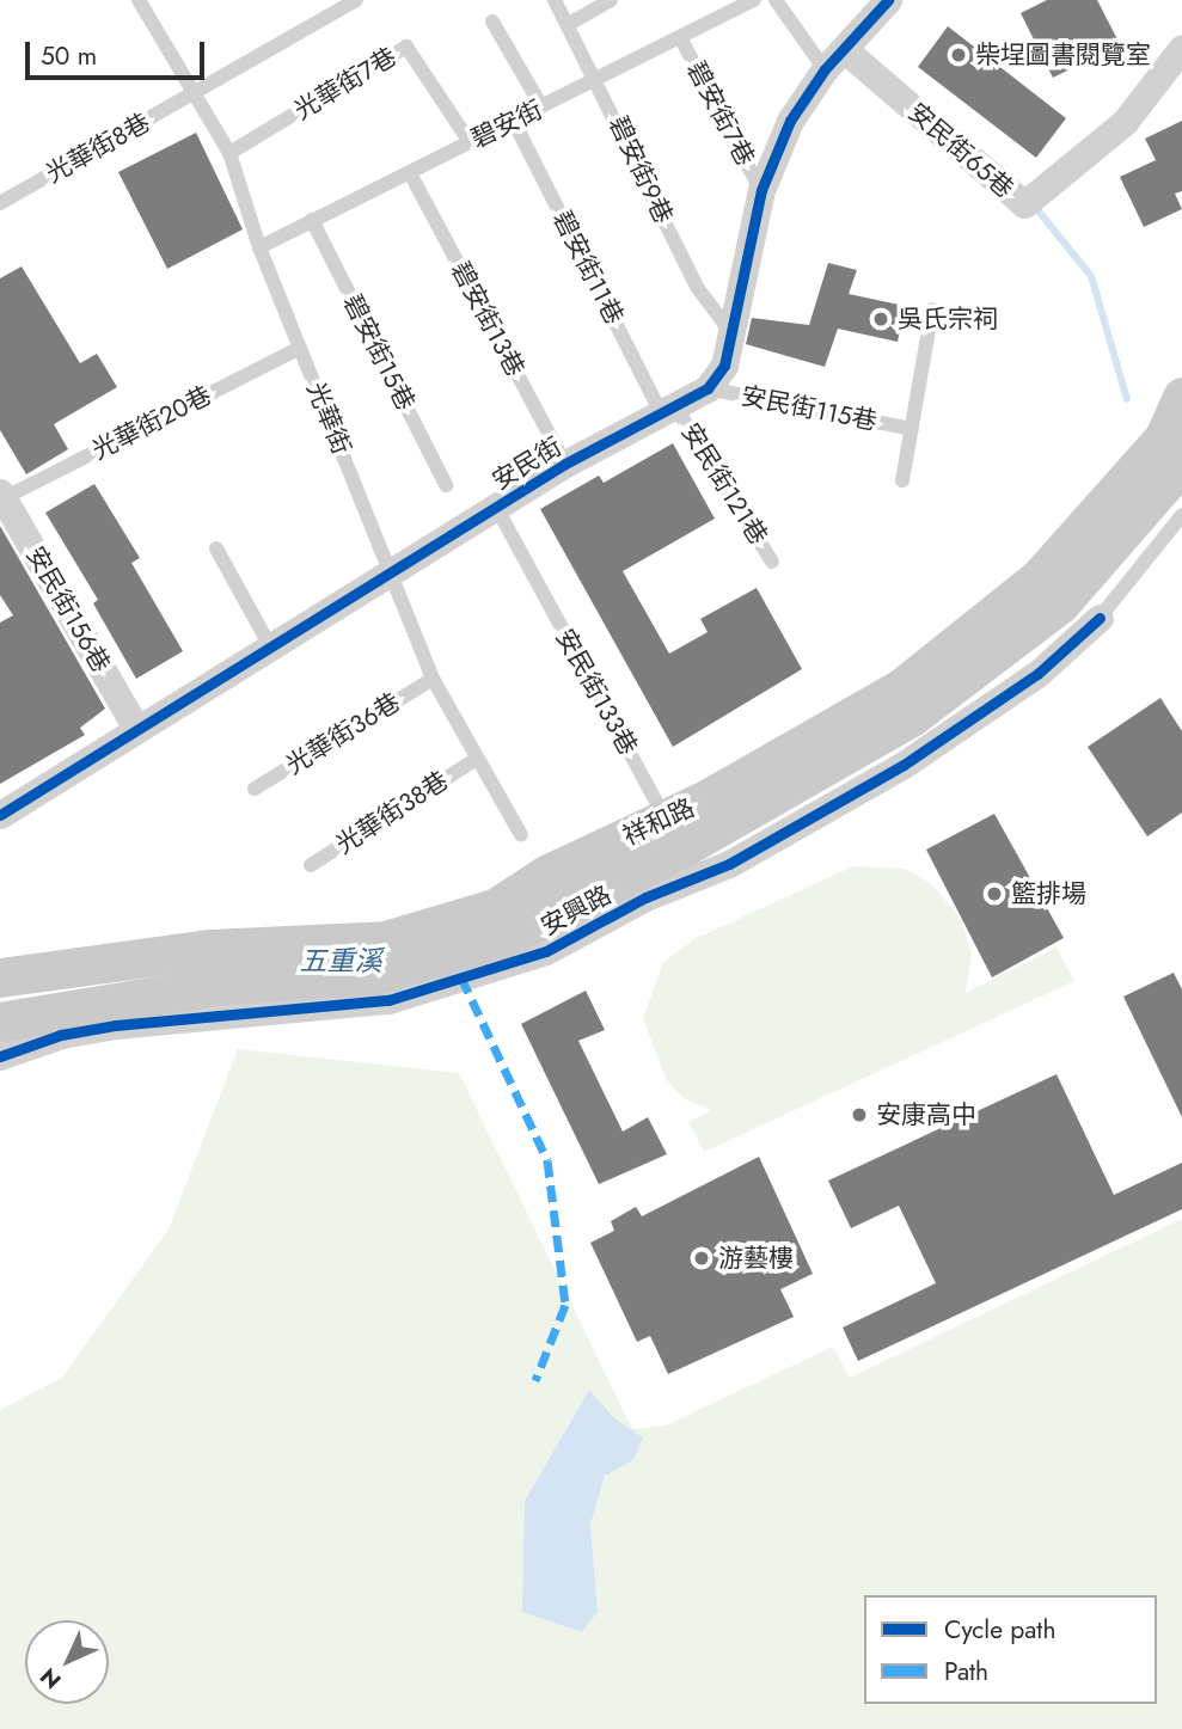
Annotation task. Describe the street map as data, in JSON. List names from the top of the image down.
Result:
{
  "streets": {
    "main road": ["祥和路"],
    "street": [
      "安民街65巷",
      "安民街",
      "安民街156巷",
      "安興路"
    ],
    "lane": [
      "光華街7巷",
      "碧安街7巷",
      "碧安街",
      "光華街8巷",
      "碧安街9巷",
      "碧安街11巷",
      "碧安街13巷",
      "碧安街15巷",
      "安民街115巷",
      "光華街",
      "光華街20巷",
      "安民街121巷",
      "安民街133巷",
      "光華街36巷",
      "光華街38巷"
    ]
  },
  "crossings": [
    ["光華街7巷", "碧安街"],
    ["光華街7巷", "光華街"],
    ["碧安街7巷", "碧安街"],
    ["碧安街", "碧安街9巷"],
    ["碧安街", "碧安街11巷"],
    ["碧安街", "碧安街13巷"],
    ["碧安街", "碧安街15巷"],
    ["碧安街", "光華街"],
    ["光華街8巷", "光華街"],
    ["碧安街11巷", "安民街"],
    ["碧安街11巷", "安民街121巷"],
    ["碧安街13巷", "安民街"],
    ["安民街115巷", "安民街"],
    ["光華街", "光華街20巷"],
    ["光華街", "安民街"],
    ["光華街", "光華街36巷"],
    ["光華街", "光華街38巷"],
    ["光華街20巷", "安民街156巷"],
    ["安民街", "安民街121巷"],
    ["安民街", "安民街156巷"],
    ["安民街", "安民街133巷"],
    ["安民街133巷", "祥和路"],
    ["安民街133巷", "安興路"],
    ["祥和路", "安興路"]
  ],
  "water": ["五重溪"],
  "places": [
    "柴埕圖書閱覽室",
    "吳氏宗祠",
    "籃排場",
    "安康高中",
    "游藝樓"
  ],
  "legend": ["Cycle path", "Path"],
  "scale_bar": "50 m",
  "north": "bottom left"
}
